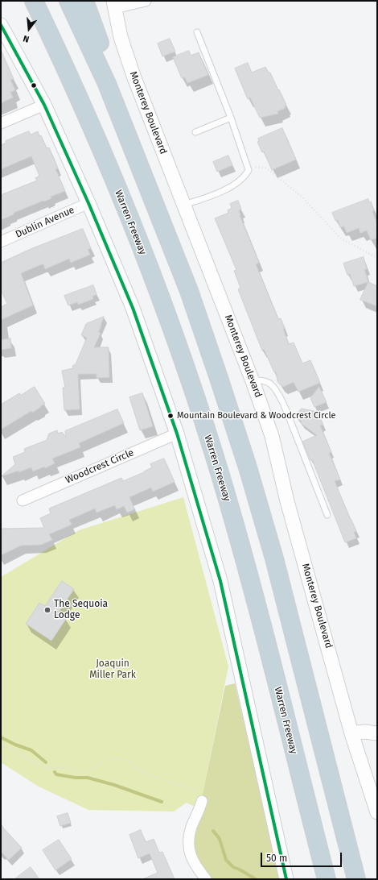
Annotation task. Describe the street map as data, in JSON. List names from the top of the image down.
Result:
{
  "streets": {
    "highway": ["Warren Freeway"],
    "street": ["Monterey Boulevard", "Dublin Avenue", "Woodcrest Circle"]
  },
  "parks": ["Joaquin Miller Park"],
  "places": ["Mountain Boulevard & Woodcrest Circle", "The Sequoia Lodge"],
  "scale_bar": "50 m",
  "north": "bottom"
}
